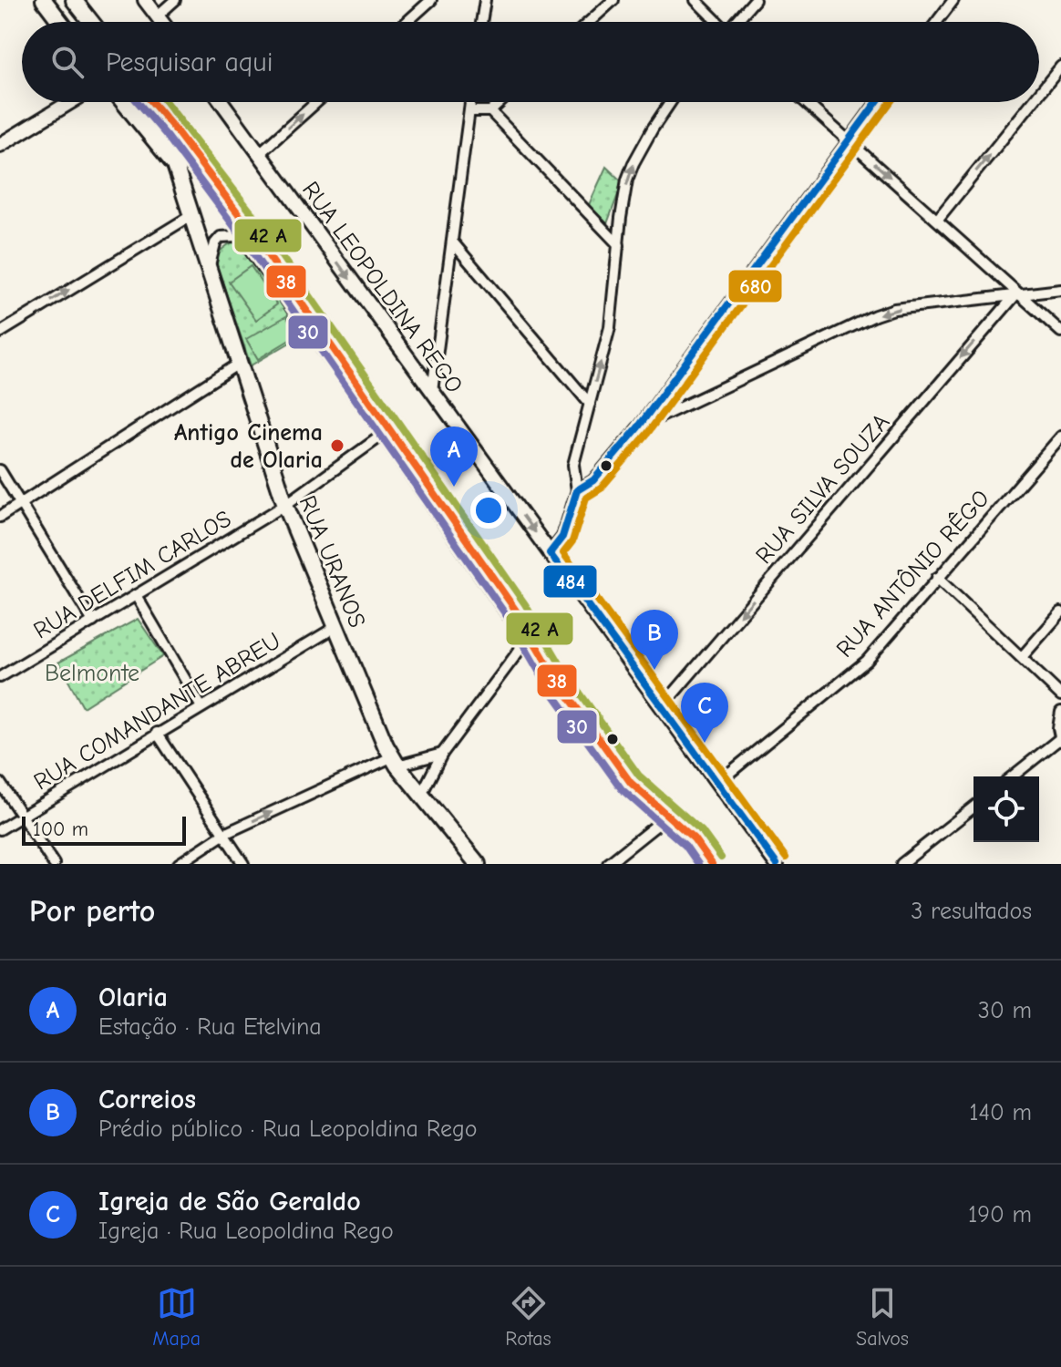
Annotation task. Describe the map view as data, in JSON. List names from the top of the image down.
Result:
{
  "streets": {
    "main road": ["RUA LEOPOLDINA REGO", "RUA URANOS"],
    "street": [
      "RUA SILVA SOUZA",
      "RUA ANTÔNIO RÊGO",
      "RUA DELFIM CARLOS",
      "RUA COMANDANTE ABREU"
    ]
  },
  "crossings": [
    ["RUA LEOPOLDINA REGO", "RUA SILVA SOUZA"],
    ["RUA LEOPOLDINA REGO", "RUA ANTÔNIO RÊGO"],
    ["RUA URANOS", "RUA DELFIM CARLOS"],
    ["RUA URANOS", "RUA COMANDANTE ABREU"]
  ],
  "one_way": ["RUA LEOPOLDINA REGO", "RUA SILVA SOUZA"],
  "parks": ["Belmonte"],
  "places": ["Antigo Cinema de Olaria"],
  "lines": [
    "transit line 38",
    "transit line 30",
    "transit line 484",
    "transit line 680"
  ],
  "scale_bar": "100 m",
  "page": {
    "search": "Pesquisar aqui",
    "pins": ["A", "B", "C"],
    "scale": "100 m",
    "heading": ["Por perto", "3 resultados"],
    "list": [
      {
        "mark": "A",
        "name": "Olaria",
        "note": "Estação · Rua Etelvina",
        "value": "30 m"
      },
      {
        "mark": "B",
        "name": "Correios",
        "note": "Prédio público · Rua Leopoldina Rego",
        "value": "140 m"
      },
      {
        "mark": "C",
        "name": "Igreja de São Geraldo",
        "note": "Igreja · Rua Leopoldina Rego",
        "value": "190 m"
      }
    ],
    "nav": ["Mapa", "Rotas", "Salvos"]
  }
}
